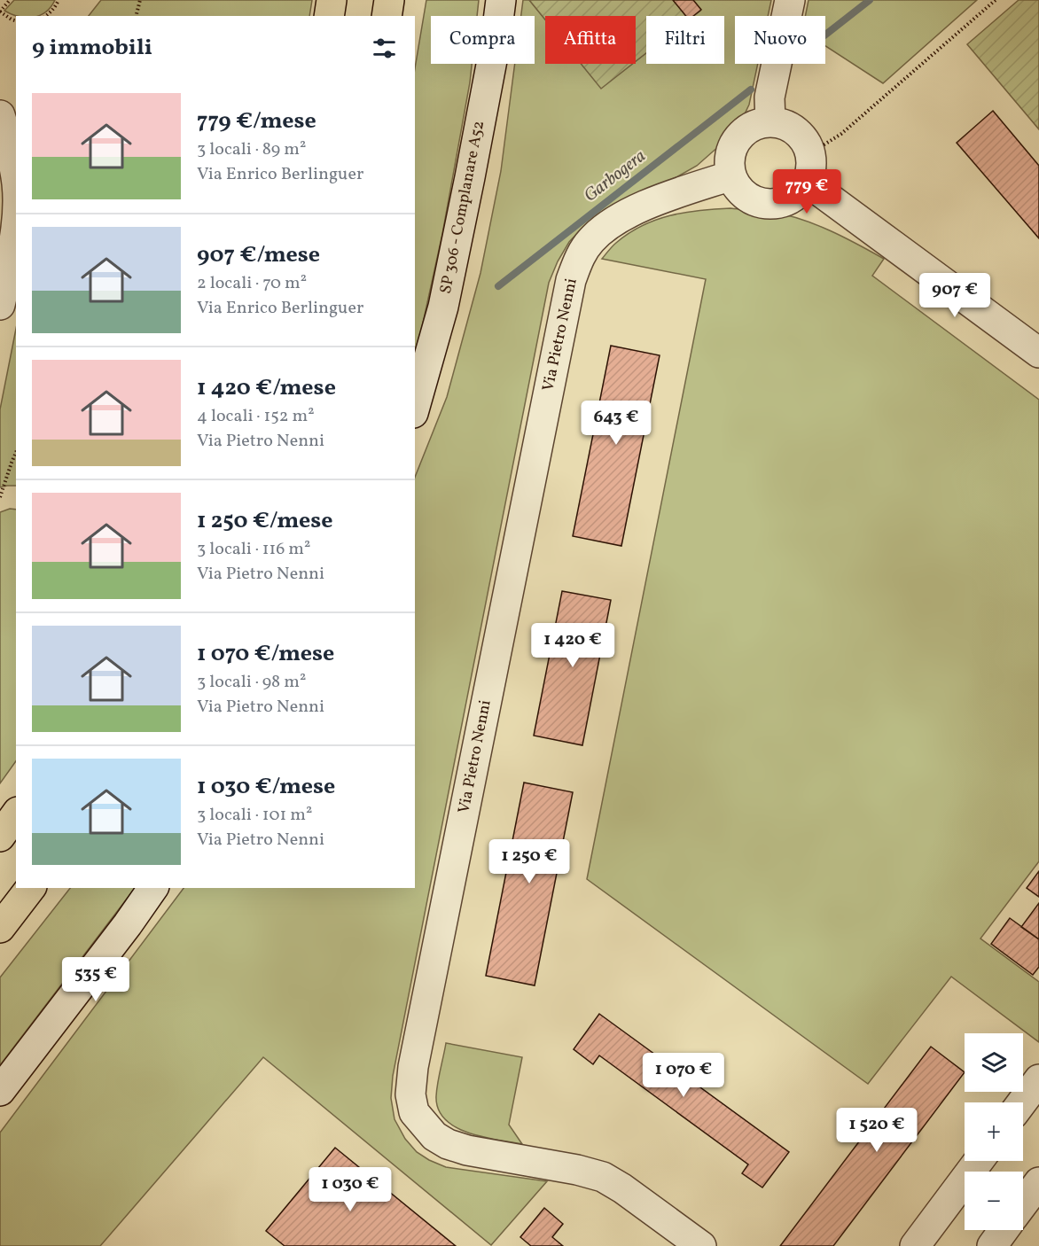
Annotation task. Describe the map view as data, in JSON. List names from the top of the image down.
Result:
{
  "streets": {
    "street": ["SP 306 - Complanare A52", "Via Pietro Nenni"]
  },
  "water": ["Garbogera"],
  "page": {
    "chip": [
      "Compra",
      "Affitta",
      "Filtri",
      "Nuovo"
    ],
    "heading": "9 immobili",
    "list": [
      {
        "name": "779 €/mese",
        "note": "3 locali · 89 m² · Via Enrico Berlinguer"
      },
      {
        "name": "907 €/mese",
        "note": "2 locali · 70 m² · Via Enrico Berlinguer"
      },
      {
        "name": "1 420 €/mese",
        "note": "4 locali · 152 m² · Via Pietro Nenni"
      },
      {
        "name": "1 250 €/mese",
        "note": "3 locali · 116 m² · Via Pietro Nenni"
      },
      {
        "name": "1 070 €/mese",
        "note": "3 locali · 98 m² · Via Pietro Nenni"
      },
      {
        "name": "1 030 €/mese",
        "note": "3 locali · 101 m² · Via Pietro Nenni"
      }
    ],
    "price": [
      "779 €",
      "907 €",
      "643 €",
      "1 420 €",
      "1 250 €",
      "535 €",
      "1 070 €",
      "1 520 €",
      "1 030 €"
    ],
    "map_buttons": ["+", "−"]
  }
}
